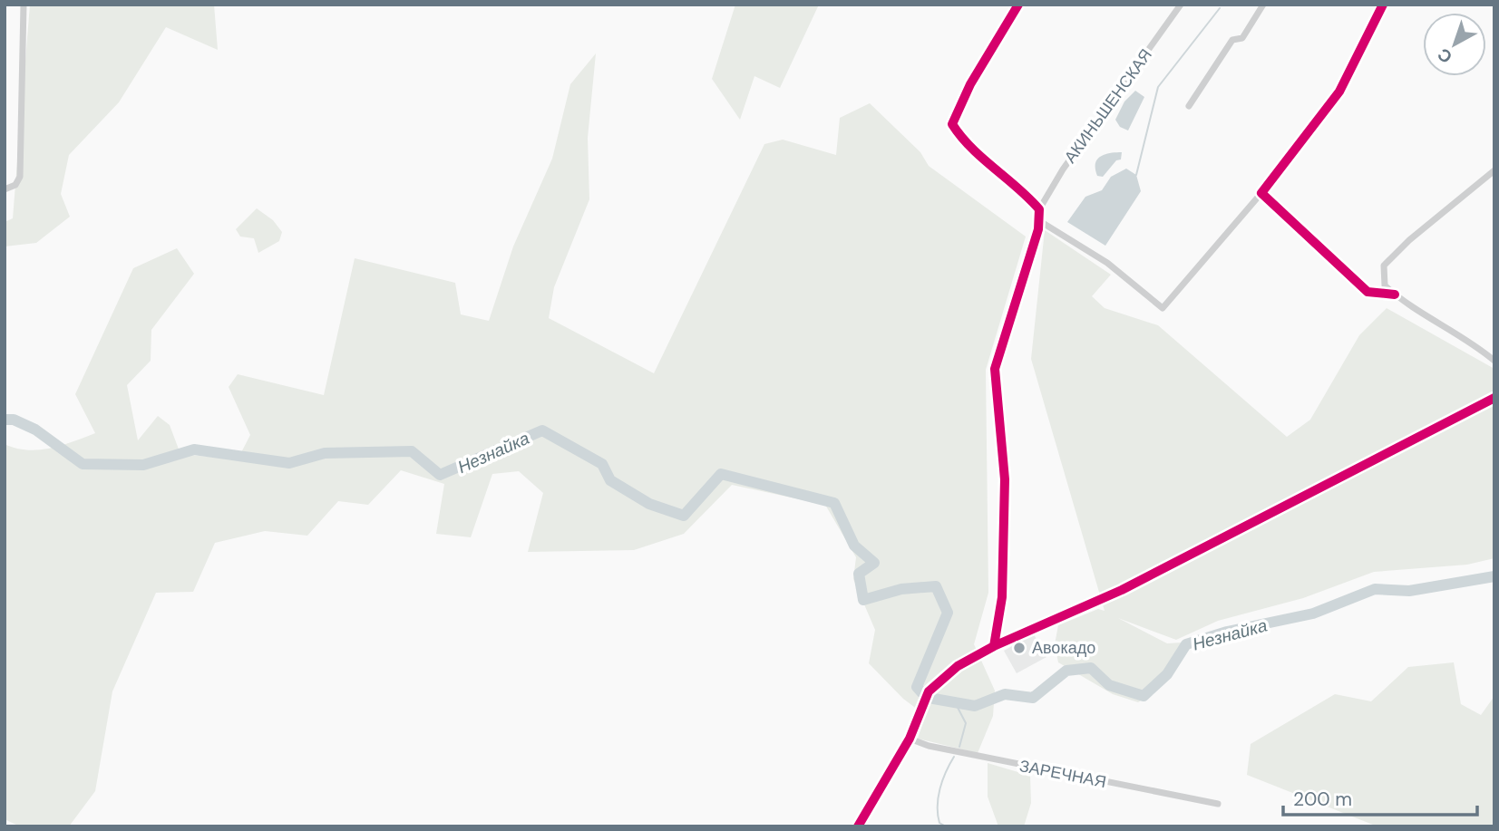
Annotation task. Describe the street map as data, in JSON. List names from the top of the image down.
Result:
{
  "streets": {
    "street": ["АКИНЬШЕНСКАЯ", "ЗАРЕЧНАЯ"]
  },
  "water": ["Незнайка"],
  "places": ["Авокадо"],
  "scale_bar": "200 m",
  "north": "bottom left"
}
